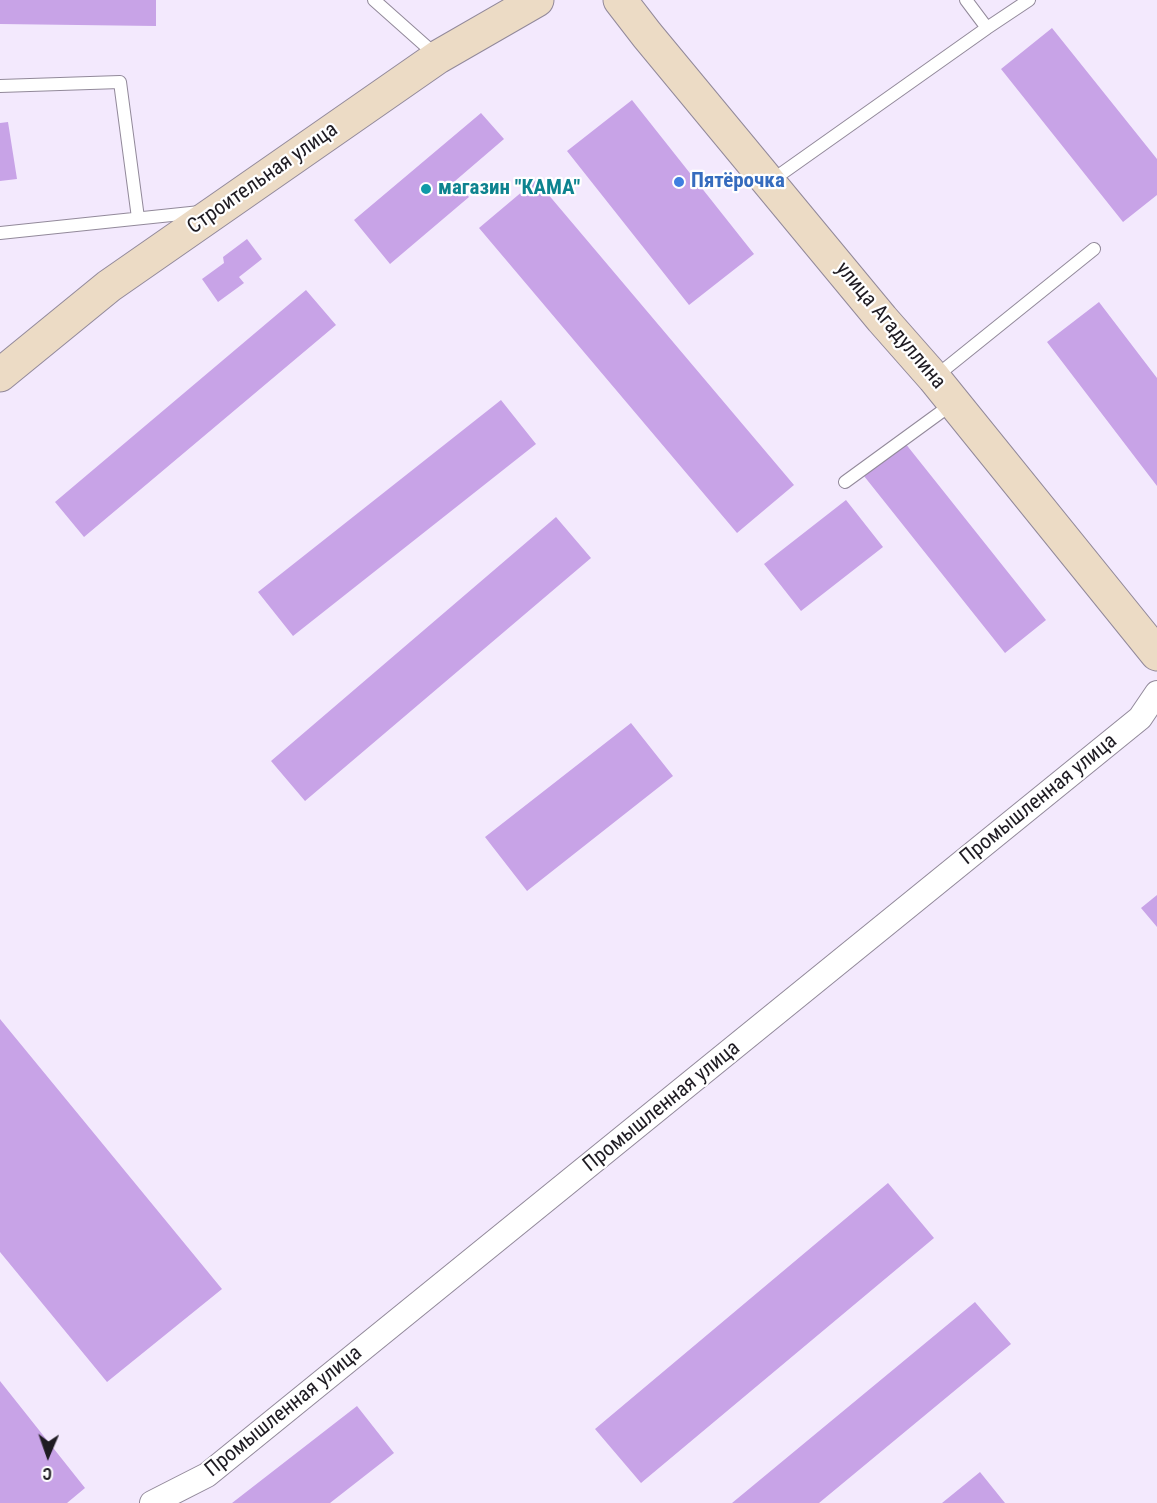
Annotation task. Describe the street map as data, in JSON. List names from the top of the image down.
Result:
{
  "streets": {
    "main road": ["Строительная улица", "улица Агадуллина"],
    "street": ["Промышленная улица"]
  },
  "places": ["Пятёрочка", "магазин \"КАМА\""],
  "north": "bottom"
}
